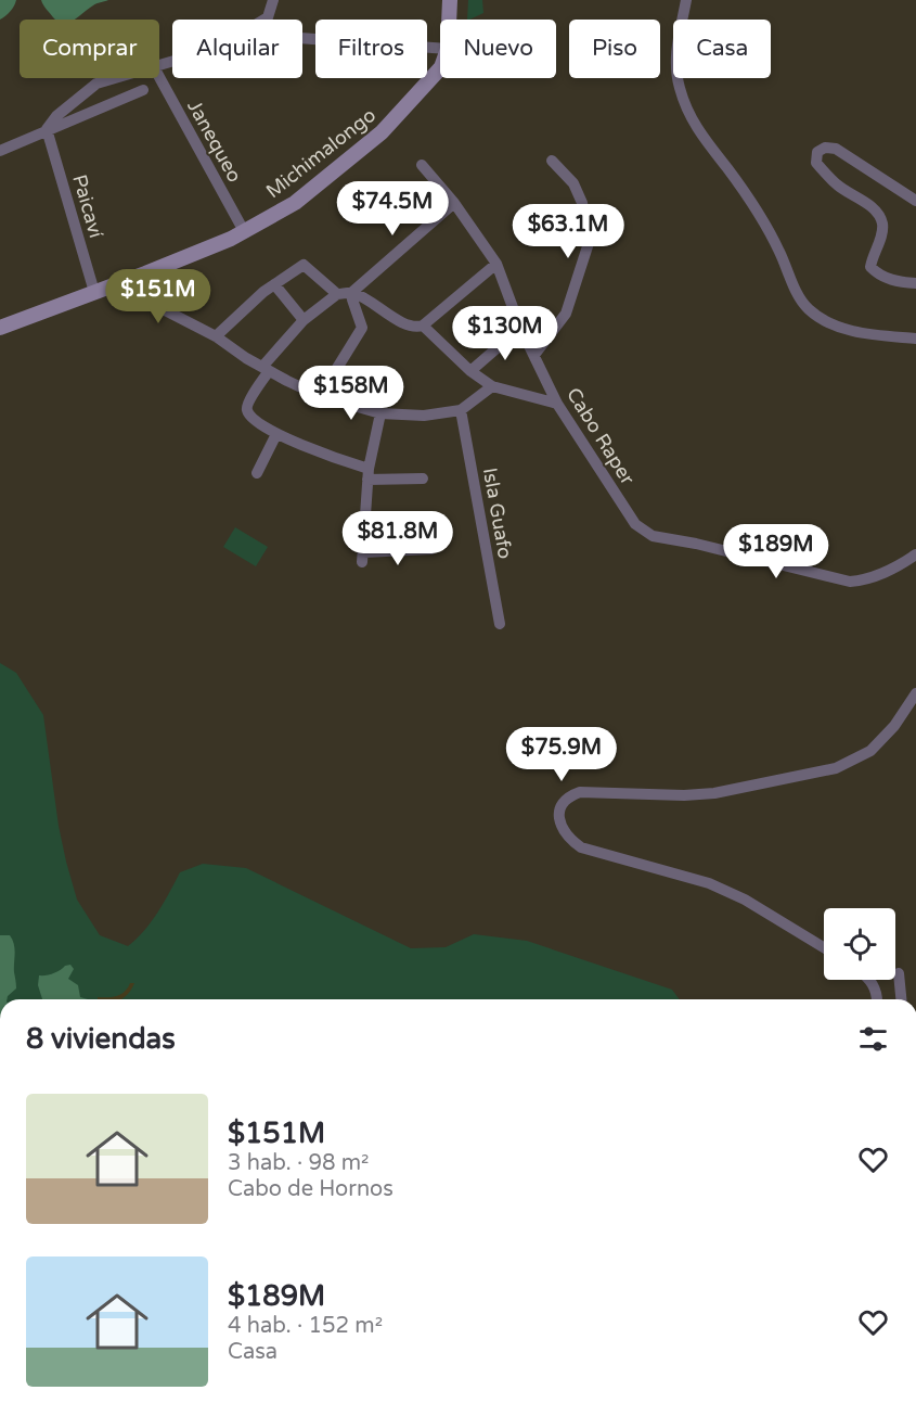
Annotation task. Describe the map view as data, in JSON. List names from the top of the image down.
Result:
{
  "streets": {
    "main road": ["Michimalongo"],
    "street": [
      "Janequeo",
      "Paicaví",
      "Cabo Raper",
      "Isla Guafo"
    ]
  },
  "crossings": [
    ["Janequeo", "Michimalongo"],
    ["Michimalongo", "Paicaví"]
  ],
  "page": {
    "chip": [
      "Comprar",
      "Alquilar",
      "Filtros",
      "Nuevo",
      "Piso",
      "Casa"
    ],
    "price": [
      "$74.5M",
      "$63.1M",
      "$151M",
      "$130M",
      "$158M",
      "$81.8M",
      "$189M",
      "$75.9M"
    ],
    "heading": "8 viviendas",
    "list": [
      {
        "name": "$151M",
        "note": "3 hab. · 98 m² · Cabo de Hornos"
      },
      {
        "name": "$189M",
        "note": "4 hab. · 152 m² · Casa"
      }
    ]
  }
}
